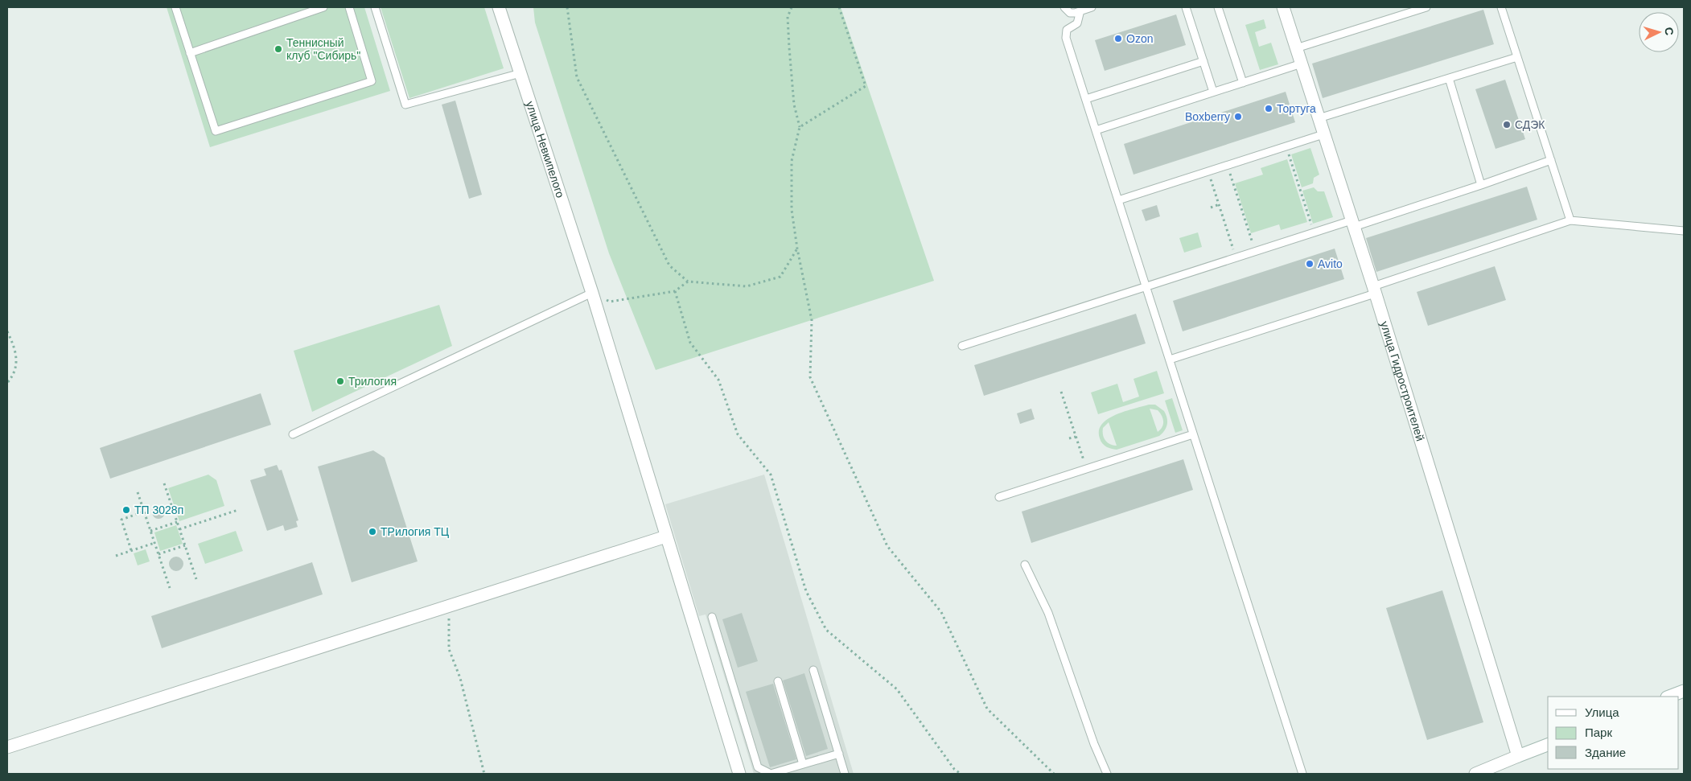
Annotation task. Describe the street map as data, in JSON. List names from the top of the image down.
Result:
{
  "streets": {
    "street": ["улица Невкипелого", "улица Гидростроителей"]
  },
  "places": [
    "Ozon",
    "Теннисный клуб \"Сибирь\"",
    "Тортуга",
    "Boxberry",
    "СДЭК",
    "Avito",
    "Трилогия",
    "ТП 3028п",
    "ТРилогия ТЦ"
  ],
  "legend": ["Улица", "Парк", "Здание"],
  "north": "right"
}
